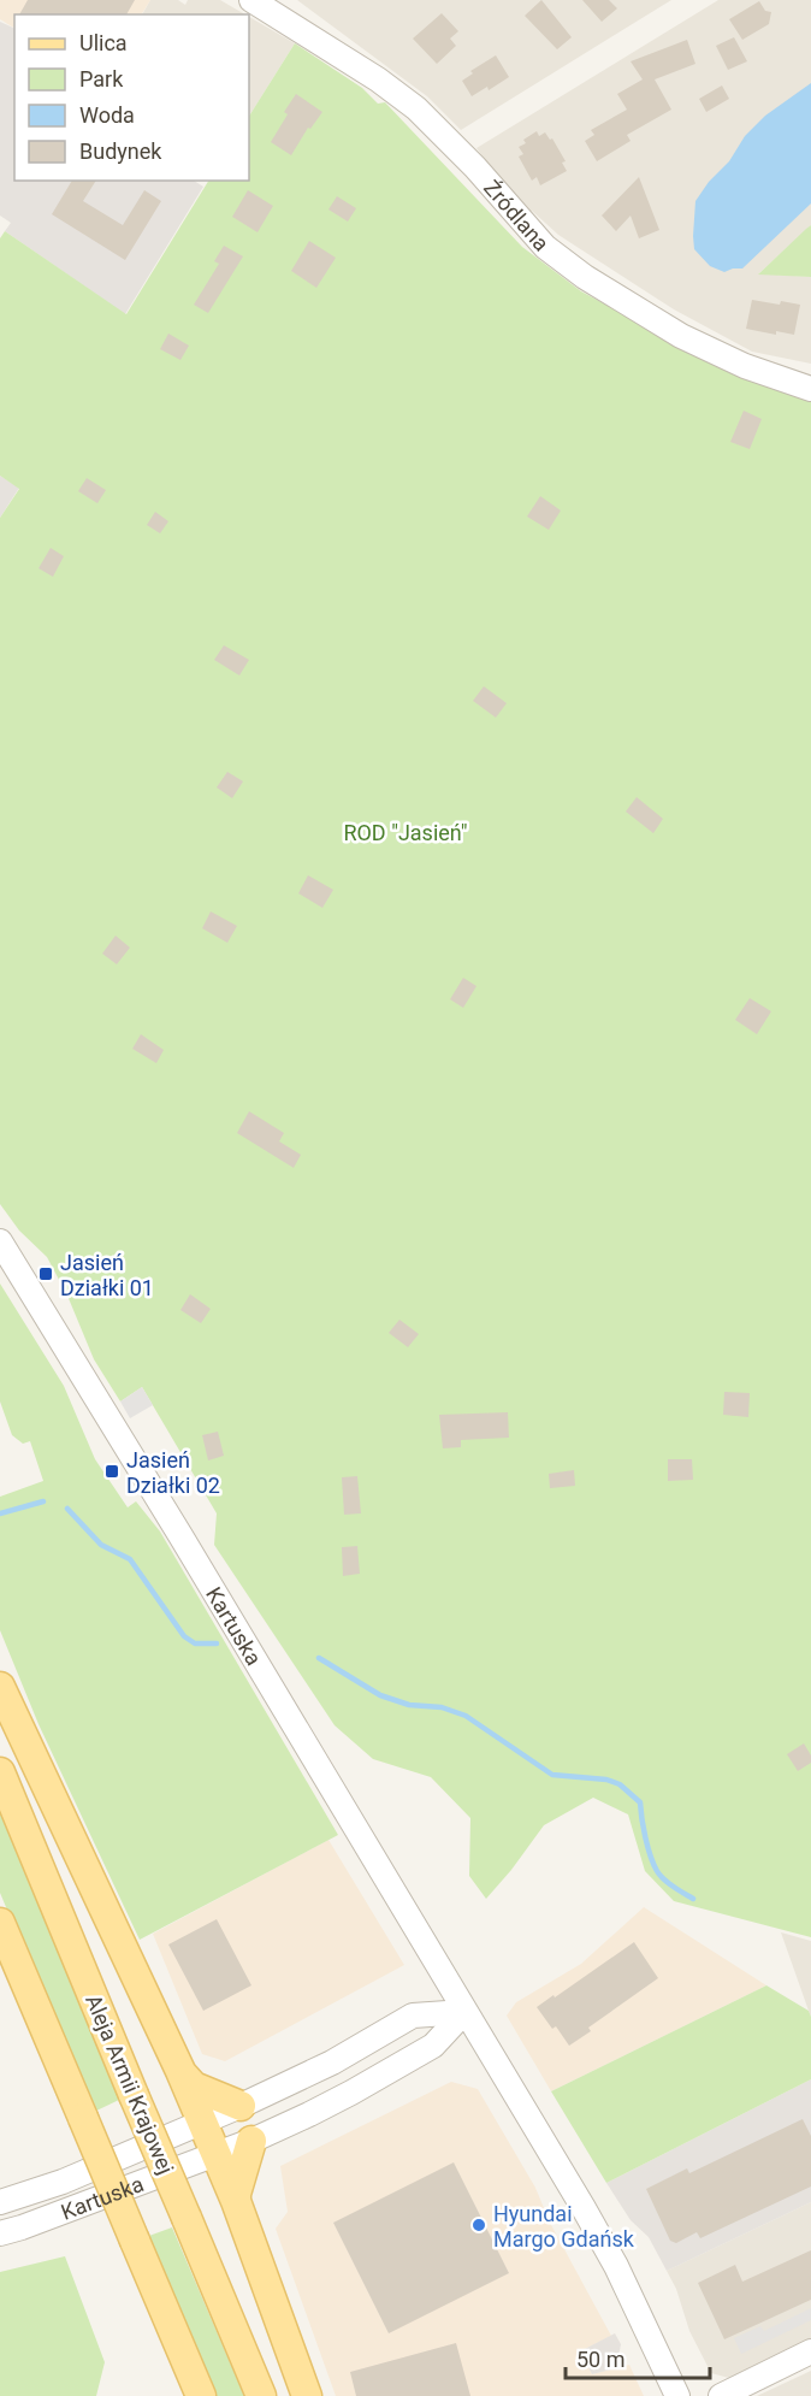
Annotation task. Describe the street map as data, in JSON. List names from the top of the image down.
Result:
{
  "streets": {
    "main road": ["Aleja Armii Krajowej"],
    "street": ["Źródlana", "Kartuska"]
  },
  "parks": ["ROD \"Jasień\""],
  "places": {
    "transit": ["Jasień Działki 01", "Jasień Działki 02"],
    "other": ["Hyundai Margo Gdańsk"]
  },
  "legend": [
    "Ulica",
    "Park",
    "Woda",
    "Budynek"
  ],
  "scale_bar": "50 m"
}
